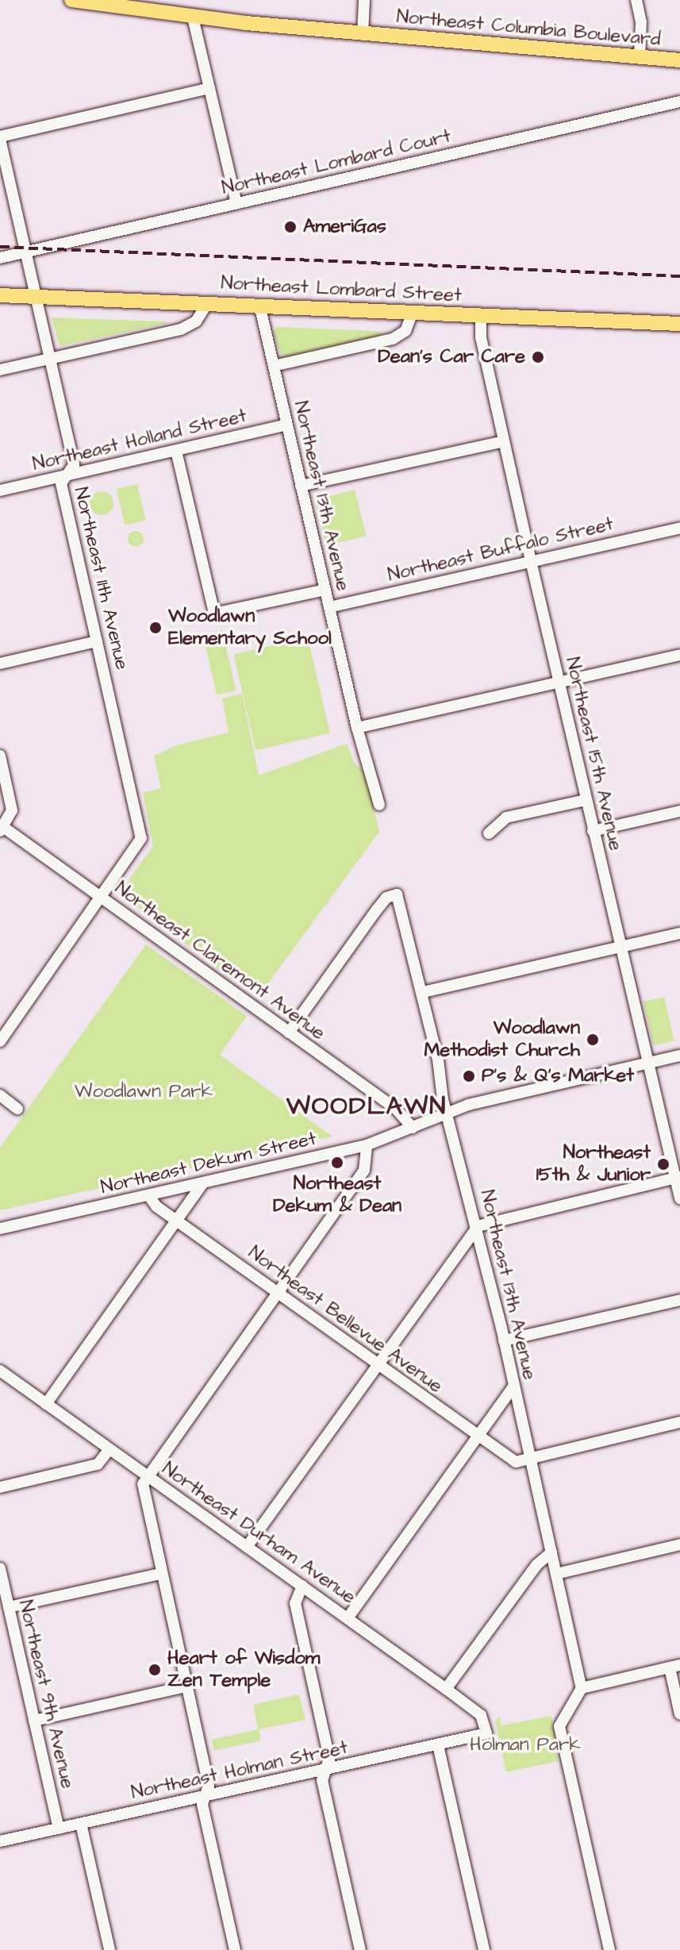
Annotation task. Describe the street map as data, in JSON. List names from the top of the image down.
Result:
{
  "streets": {
    "main road": ["Northeast Columbia Boulevard", "Northeast Lombard Street"],
    "street": [
      "Northeast Lombard Court",
      "Northeast Holland Street",
      "Northeast 13th Avenue",
      "Northeast Buffalo Street",
      "Northeast 11th Avenue",
      "Northeast 15th Avenue",
      "Northeast Claremont Avenue",
      "Northeast Dekum Street",
      "Northeast Bellevue Avenue",
      "Northeast Durham Avenue",
      "Northeast 9th Avenue",
      "Northeast Holman Street"
    ]
  },
  "crossings": [
    ["Northeast Lombard Court", "Northeast 11th Avenue"],
    ["Northeast Lombard Street", "Northeast 13th Avenue"],
    ["Northeast Lombard Street", "Northeast 11th Avenue"],
    ["Northeast Lombard Street", "Northeast 15th Avenue"],
    ["Northeast Holland Street", "Northeast 13th Avenue"],
    ["Northeast Holland Street", "Northeast 11th Avenue"],
    ["Northeast 13th Avenue", "Northeast Buffalo Street"],
    ["Northeast 13th Avenue", "Northeast Claremont Avenue"],
    ["Northeast 13th Avenue", "Northeast Dekum Street"],
    ["Northeast 13th Avenue", "Northeast Bellevue Avenue"],
    ["Northeast Buffalo Street", "Northeast 15th Avenue"],
    ["Northeast 11th Avenue", "Northeast Claremont Avenue"],
    ["Northeast 15th Avenue", "Northeast Dekum Street"],
    ["Northeast Claremont Avenue", "Northeast Dekum Street"],
    ["Northeast Dekum Street", "Northeast Bellevue Avenue"],
    ["Northeast Durham Avenue", "Northeast Holman Street"],
    ["Northeast 9th Avenue", "Northeast Holman Street"]
  ],
  "districts": ["WOODLAWN"],
  "parks": ["Woodlawn Park", "Holman Park"],
  "places": [
    "AmeriGas",
    "Dean's Car Care",
    "Woodlawn Elementary School",
    "Woodlawn Methodist Church",
    "P's & Q's Market",
    "Northeast Dekum & Dean",
    "Northeast 15th & Junior",
    "Heart of Wisdom Zen Temple"
  ]
}
